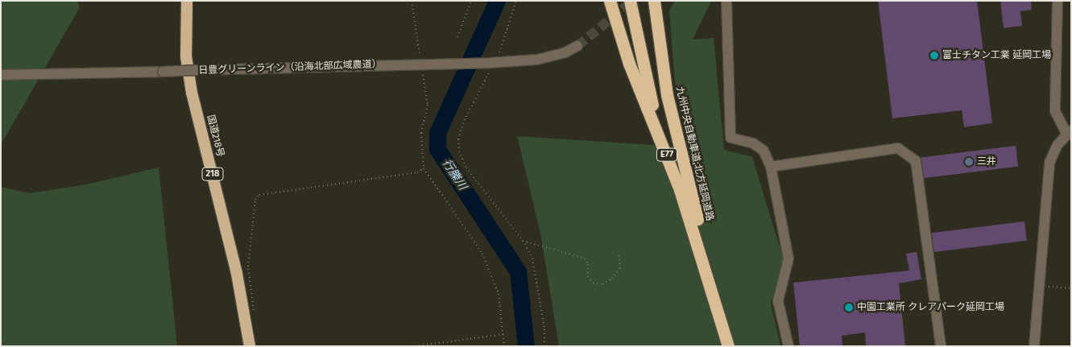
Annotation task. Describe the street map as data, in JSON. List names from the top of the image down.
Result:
{
  "streets": {
    "highway": [
      "国道218号",
      "九州中央自動車道;北方延岡道路",
      "E77",
      "218"
    ],
    "street": ["日豊グリーンライン（沿海北部広域農道）"]
  },
  "water": ["行縢川"],
  "places": ["富士チタン工業 延岡工場", "三井", "中園工業所 クレアパーク延岡工場"]
}
